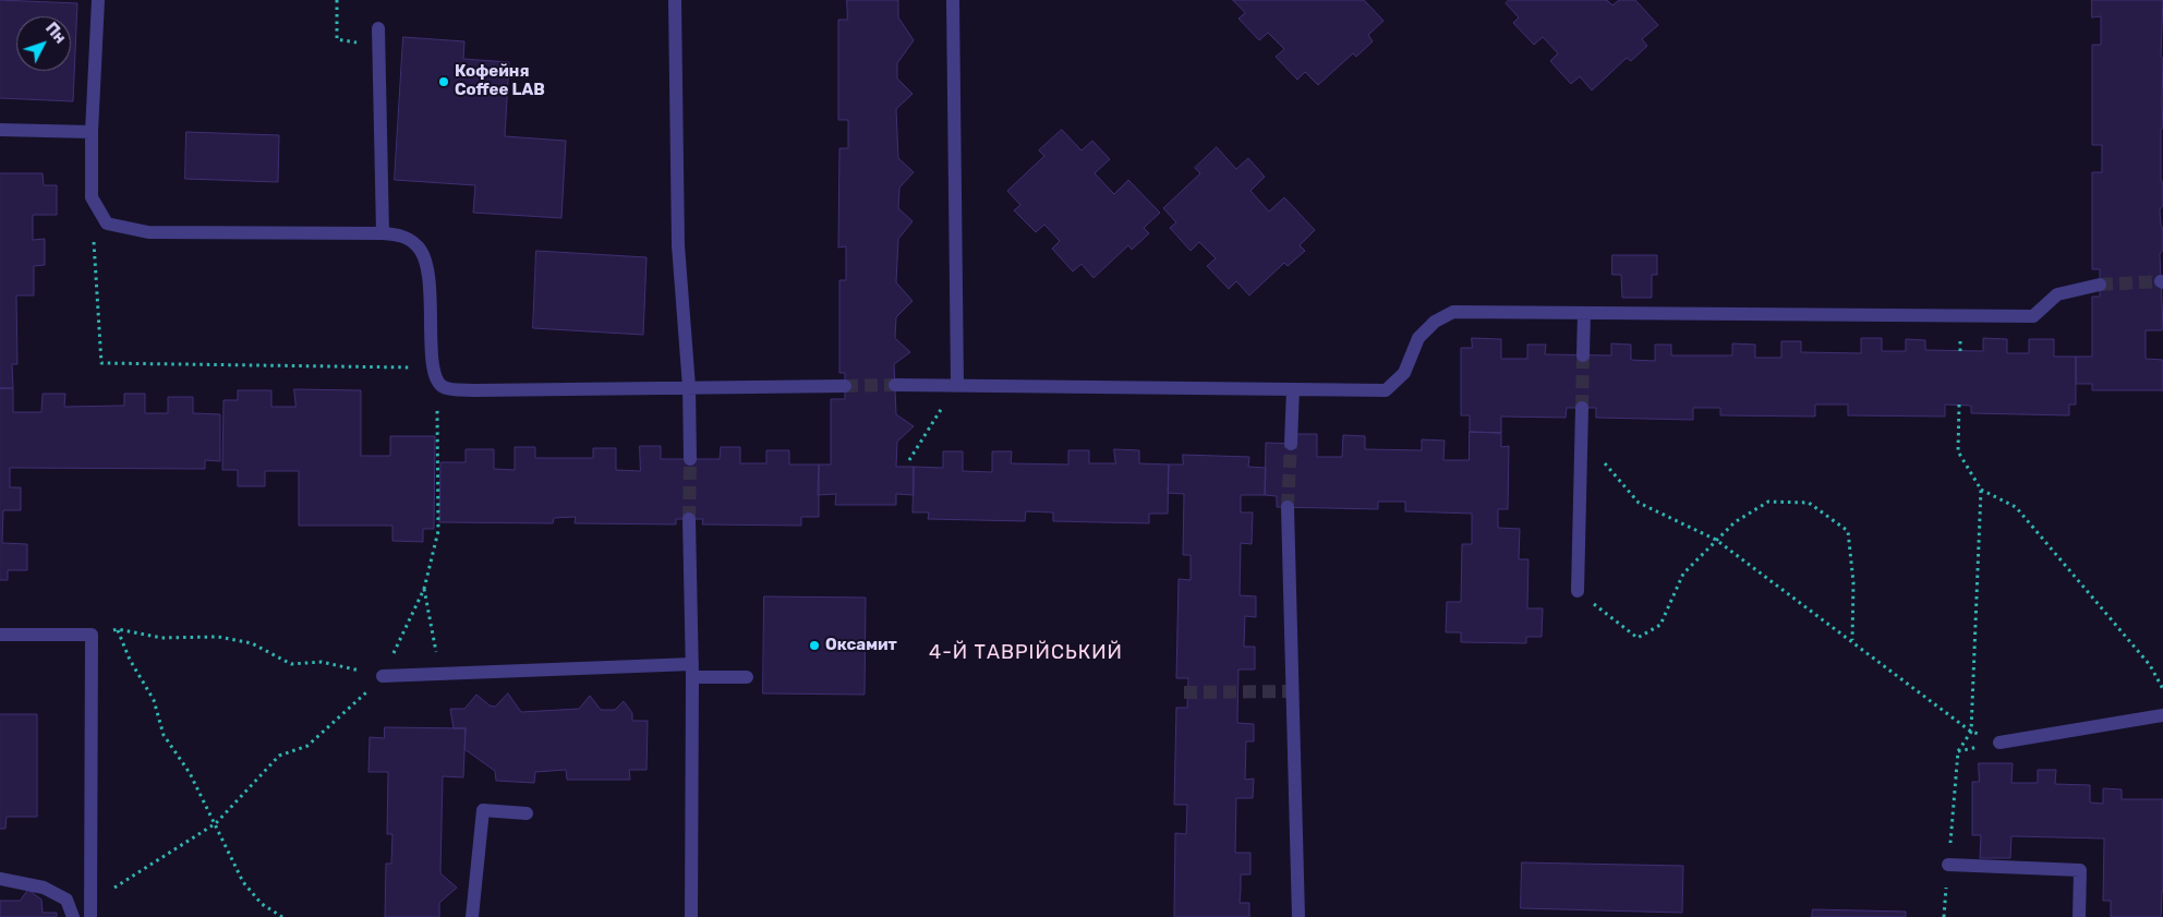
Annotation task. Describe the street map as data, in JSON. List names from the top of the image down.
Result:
{
  "districts": ["4-Й ТАВРІЙСЬКИЙ"],
  "places": ["Кофейня Coffee LAB", "Оксамит"],
  "north": "top right"
}
